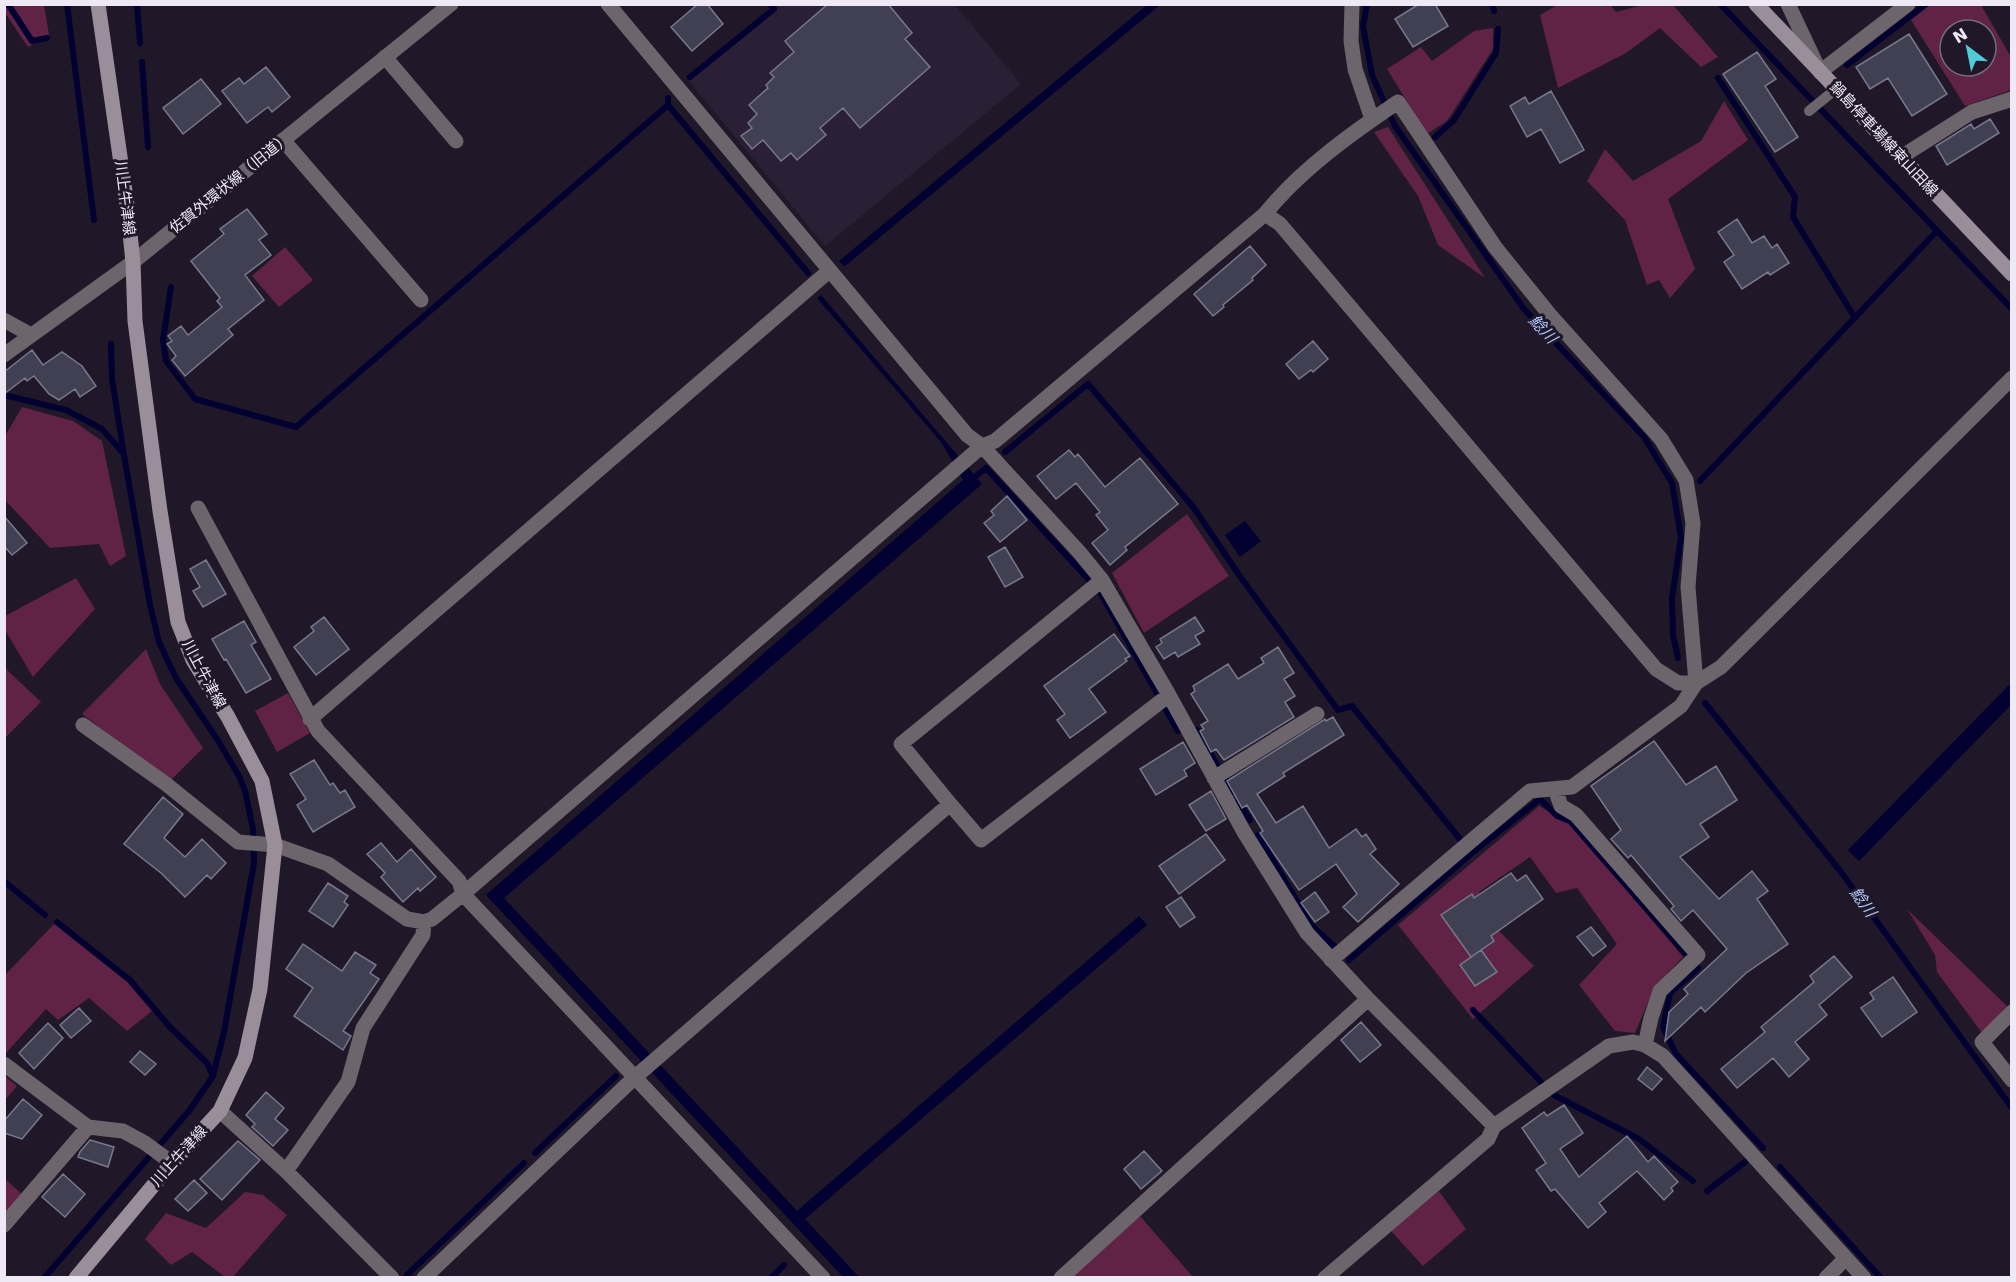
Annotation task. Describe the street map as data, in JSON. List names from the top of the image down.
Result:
{
  "streets": {
    "main road": ["鍋島停車場線東山田線", "川上牛津線"],
    "street": ["佐賀外環状線（旧道）"]
  },
  "crossings": [
    ["佐賀外環状線（旧道）", "川上牛津線"]
  ],
  "water": ["鯰川"],
  "north": "top left"
}
